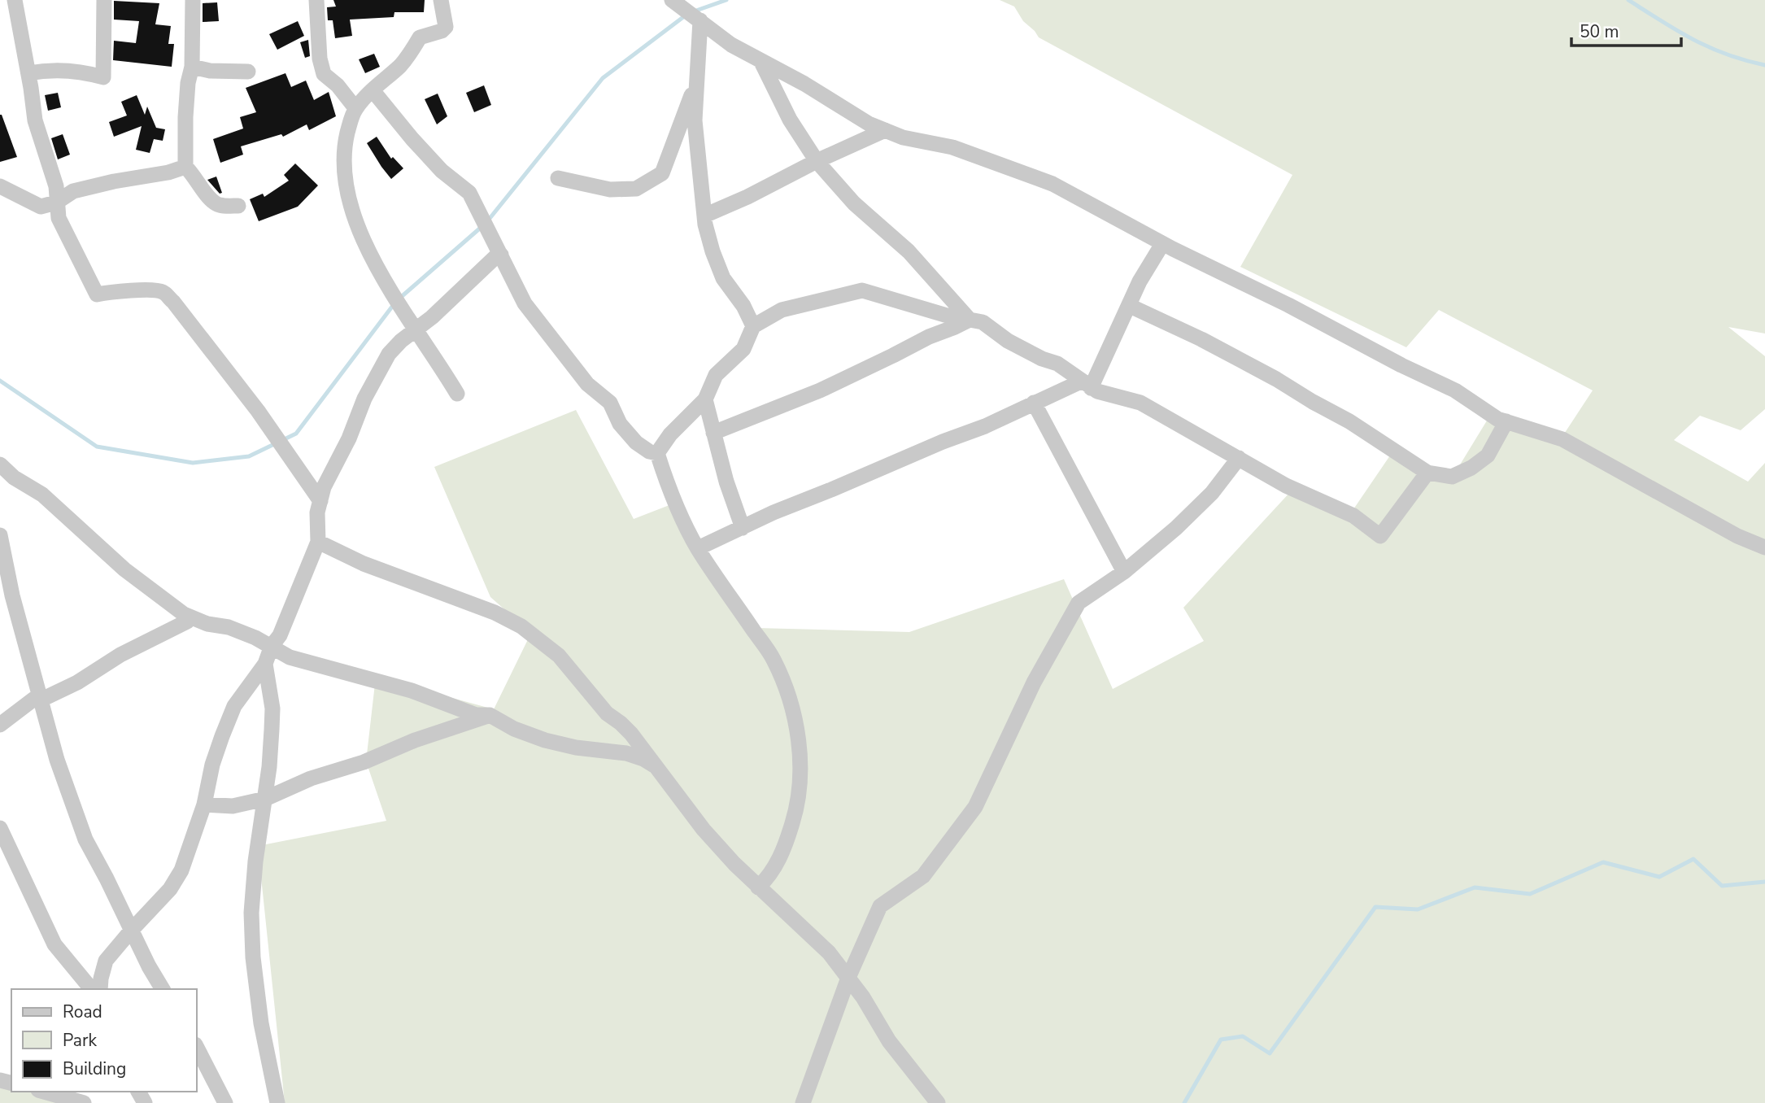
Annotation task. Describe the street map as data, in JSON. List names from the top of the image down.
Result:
{
  "legend": ["Road", "Park", "Building"],
  "scale_bar": "50 m"
}
